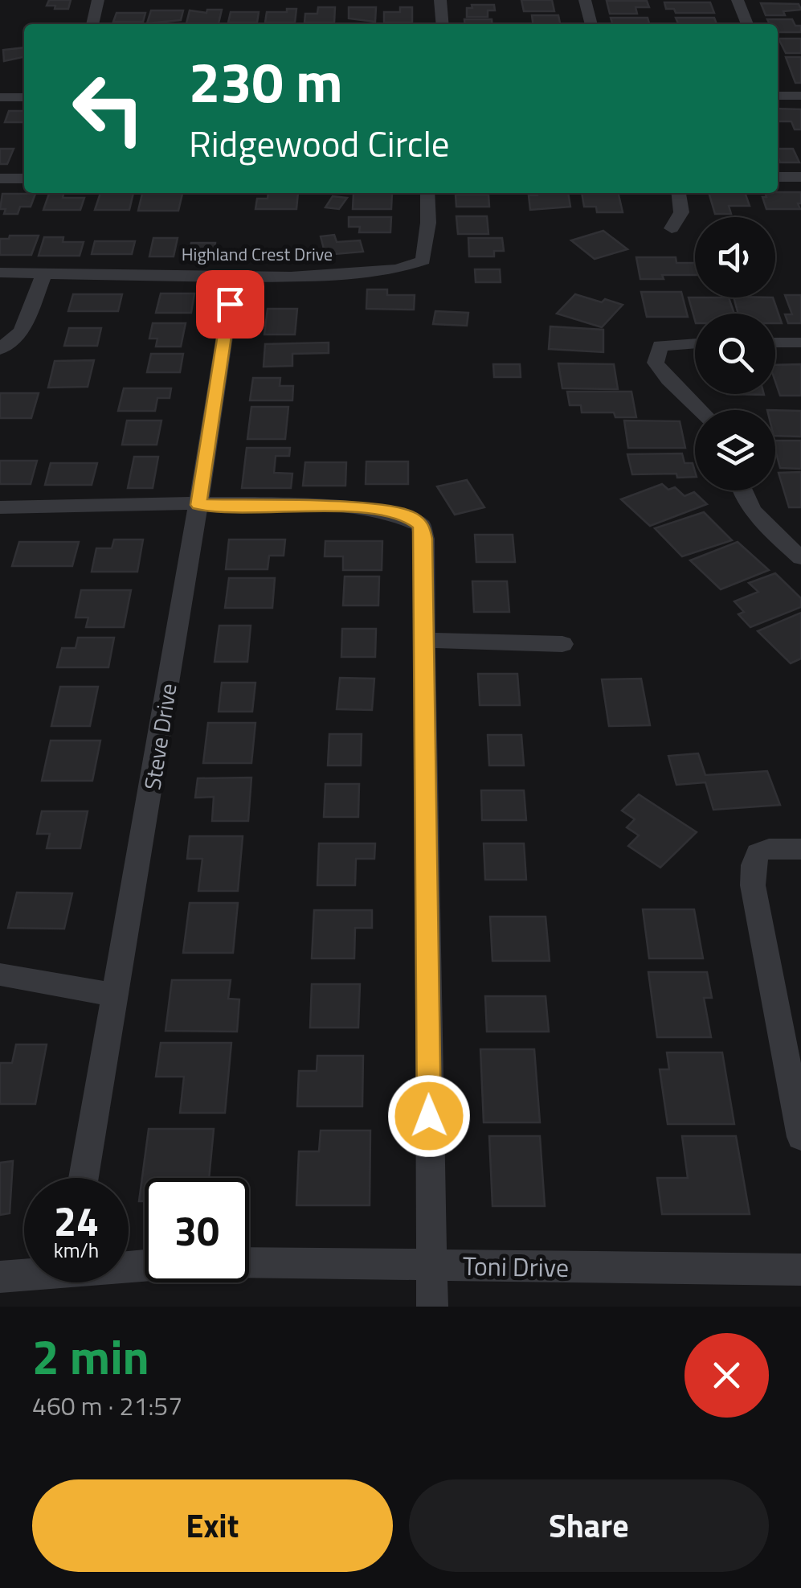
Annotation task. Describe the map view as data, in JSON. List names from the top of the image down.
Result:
{
  "streets": {
    "street": ["Highland Crest Drive", "Steve Drive", "Toni Drive"]
  },
  "crossings": [
    ["Highland Crest Drive", "Steve Drive"]
  ],
  "page": {
    "turn": ["230 m", "Ridgewood Circle"],
    "speed": "24 km/h",
    "limit": "30",
    "heading": ["2 min", "460 m · 21:57"],
    "buttons": ["Exit", "Share"]
  }
}
